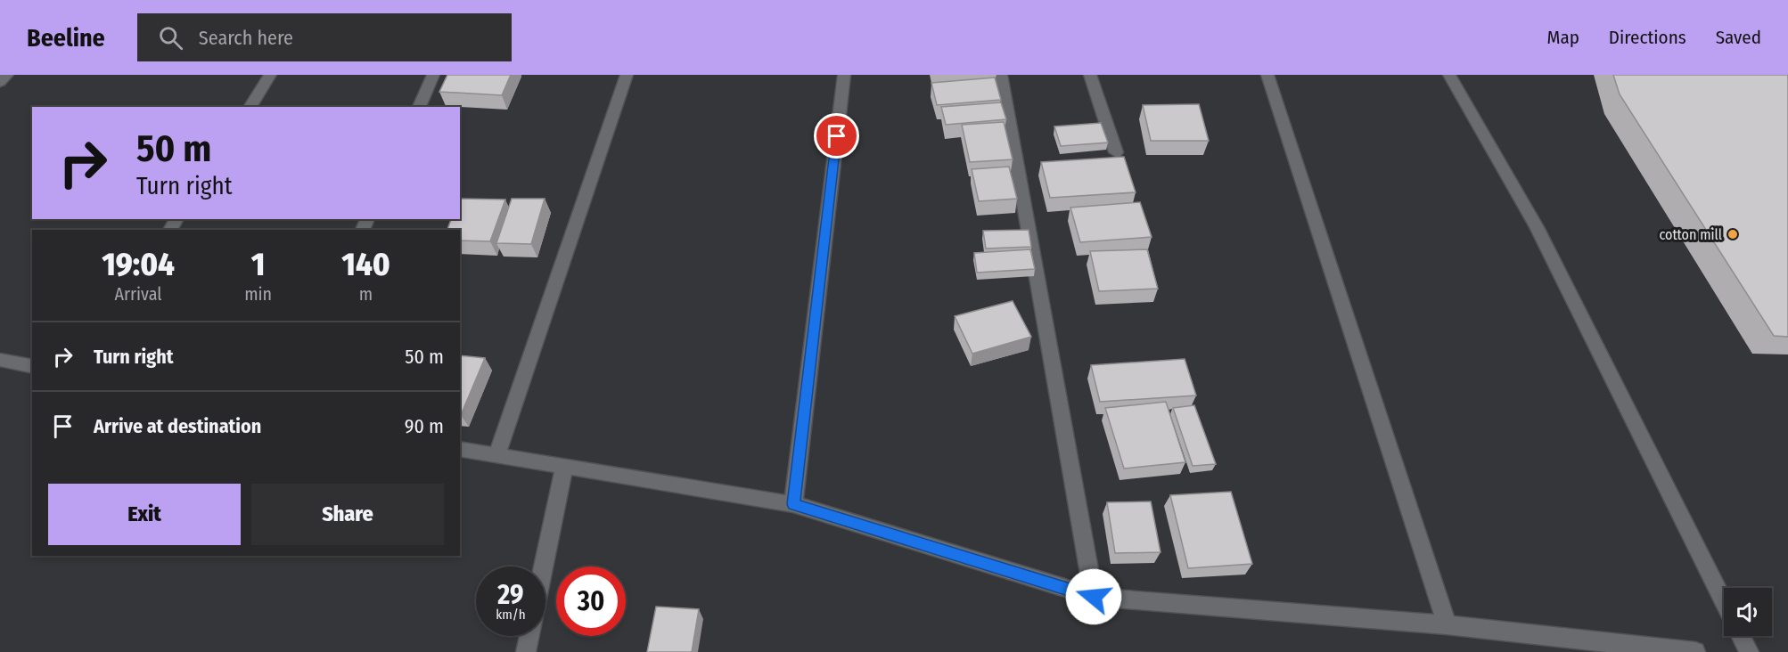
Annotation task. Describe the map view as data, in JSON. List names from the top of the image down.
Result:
{
  "places": ["cotton mill"],
  "page": {
    "header": "Beeline",
    "search": "Search here",
    "nav": ["Map", "Directions", "Saved"],
    "turn": ["50 m", "Turn right"],
    "eta": [
      "19:04",
      "Arrival",
      "1",
      "min",
      "140",
      "m"
    ],
    "list": [
      {
        "name": "Turn right",
        "value": "50 m"
      },
      {
        "name": "Arrive at destination",
        "value": "90 m"
      }
    ],
    "buttons": ["Exit", "Share"],
    "speed": "29 km/h",
    "limit": "30"
  }
}
